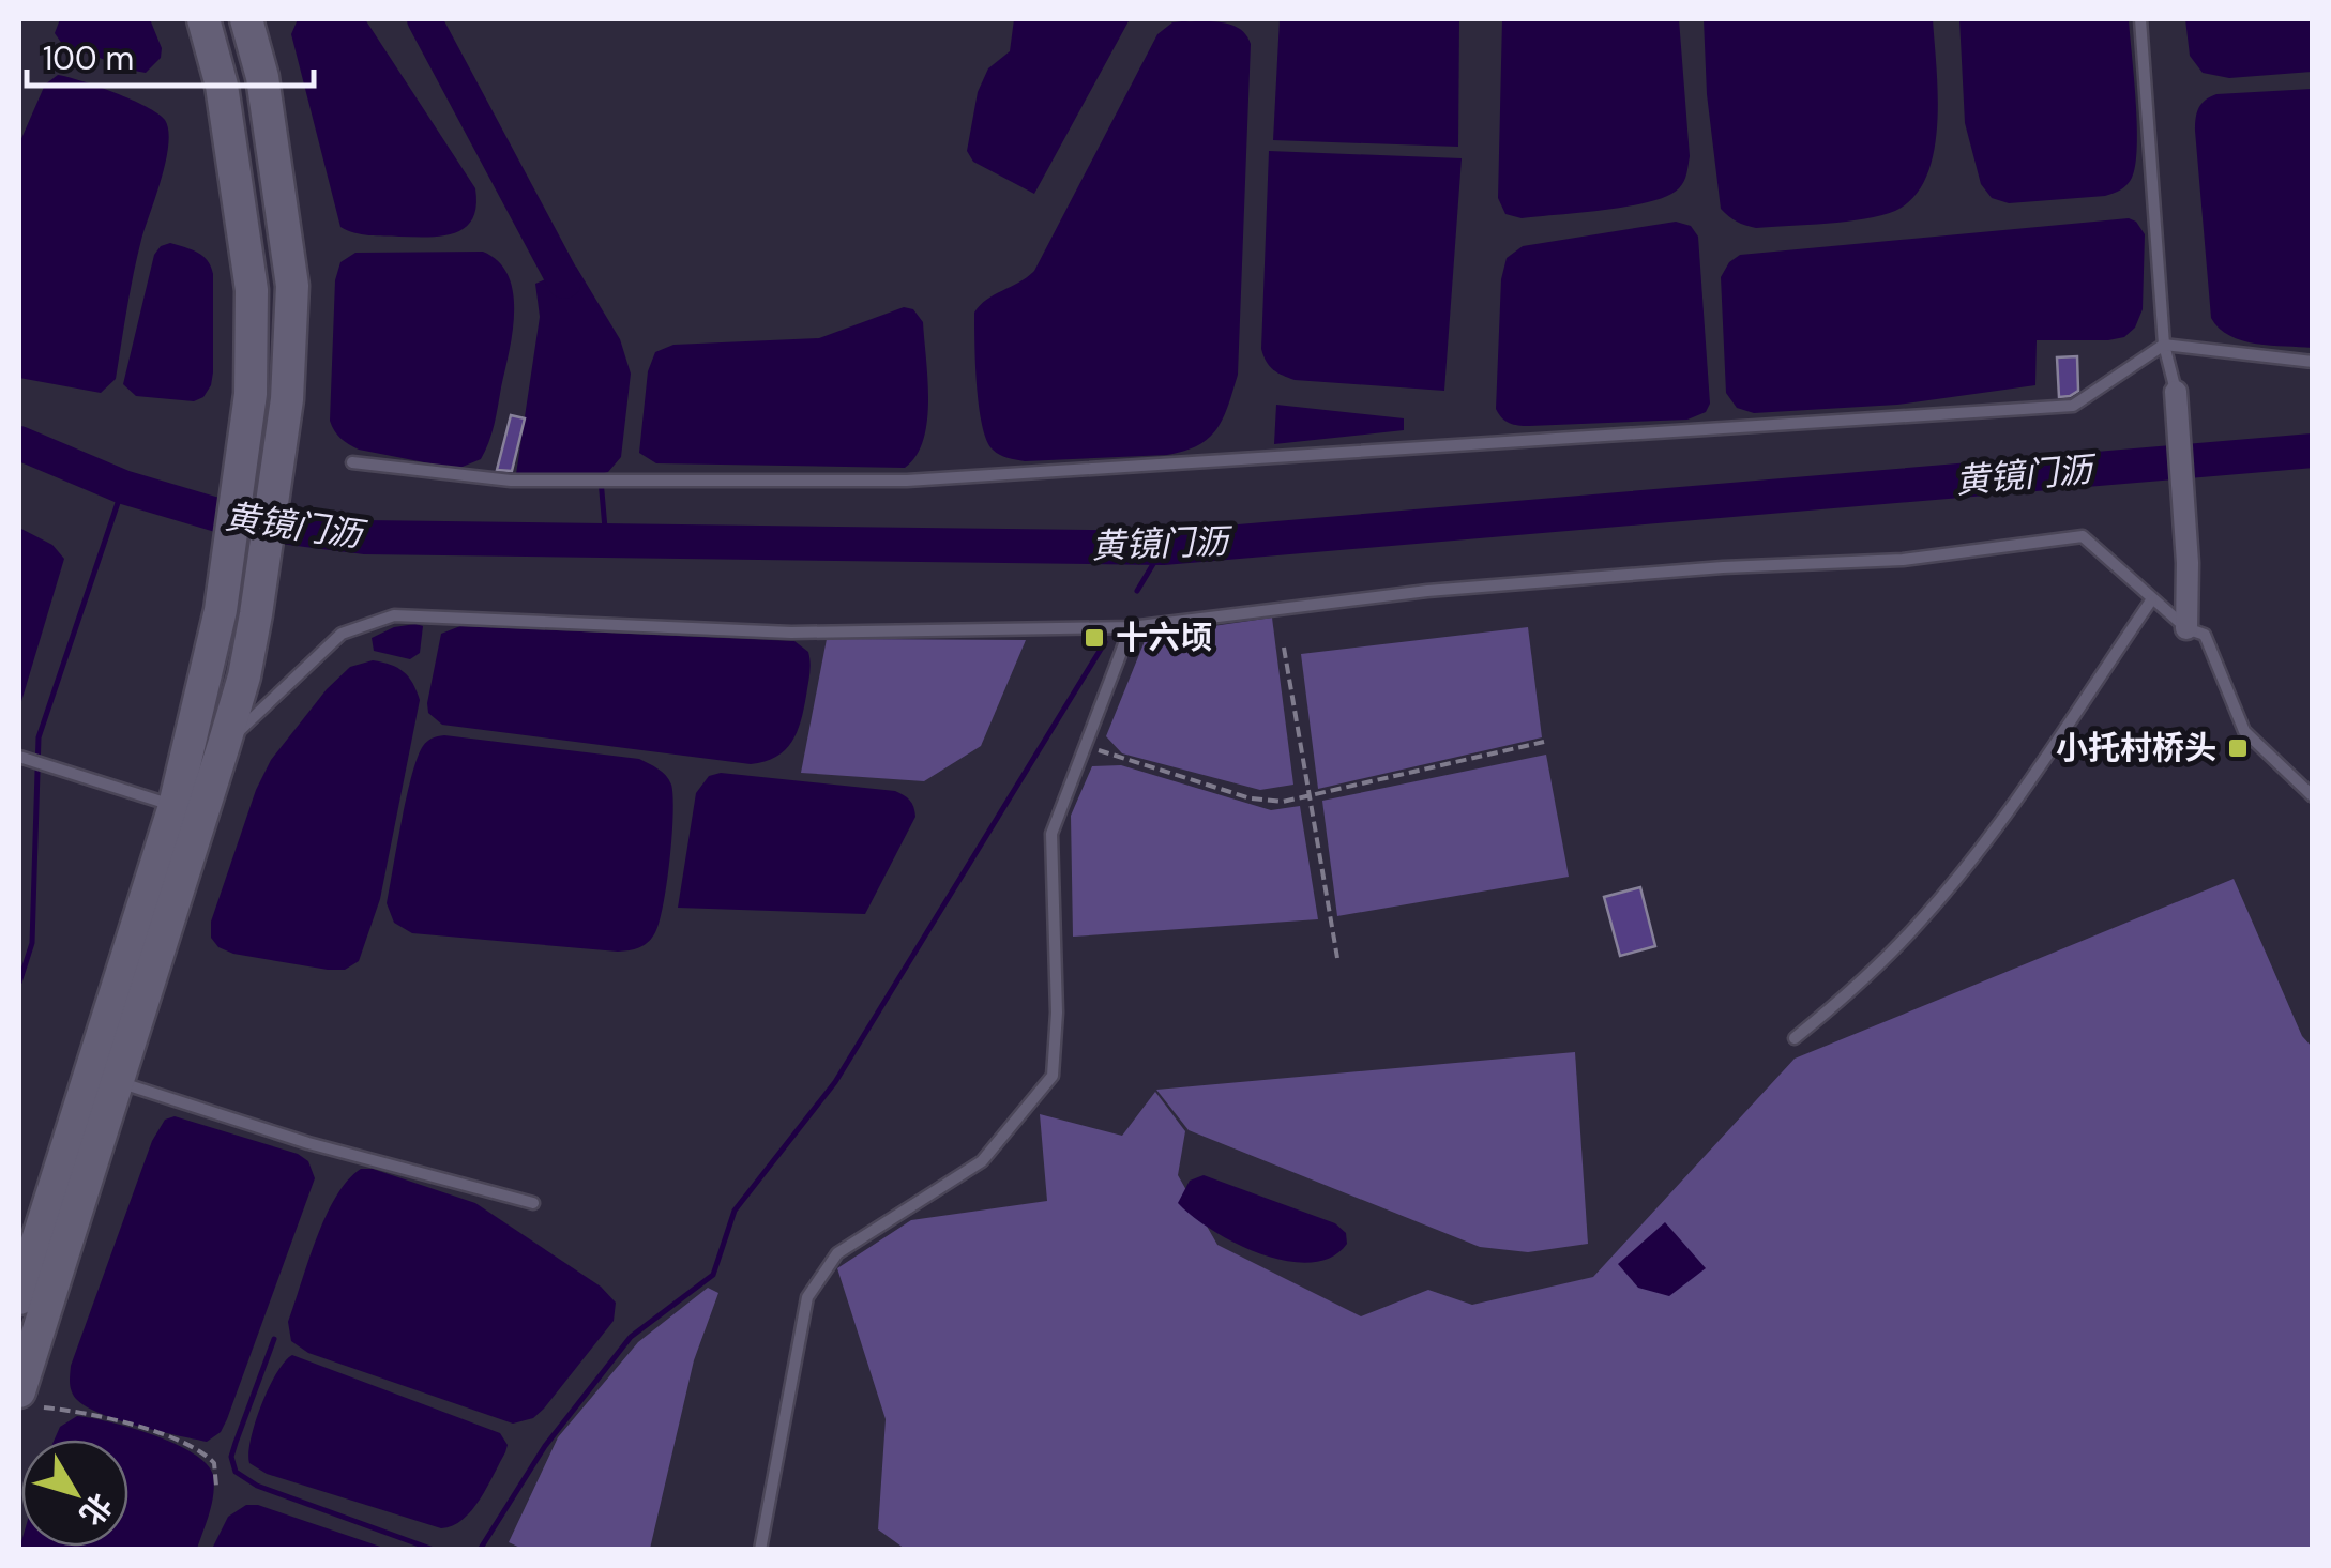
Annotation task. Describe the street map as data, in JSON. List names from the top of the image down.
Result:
{
  "water": ["黄镜门沥"],
  "places": {
    "transit": ["十六顷", "小托村桥头"]
  },
  "scale_bar": "100 m",
  "north": "bottom right"
}
